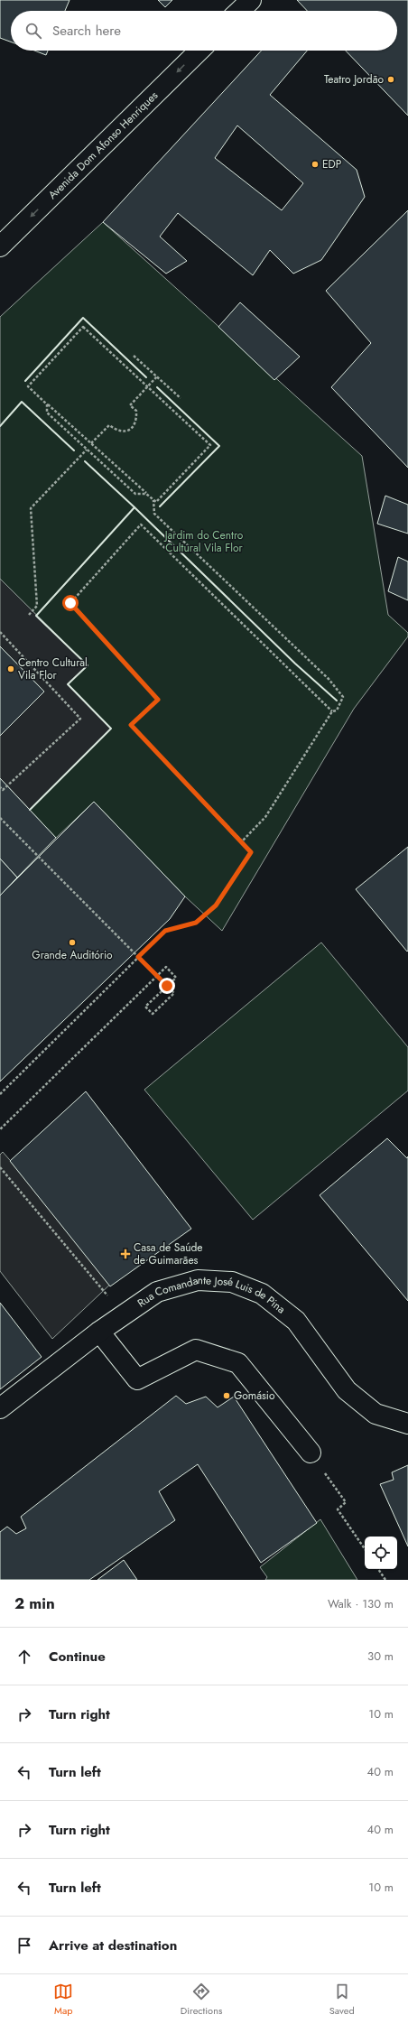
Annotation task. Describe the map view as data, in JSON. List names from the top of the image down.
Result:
{
  "streets": {
    "street": ["Avenida Dom Afonso Henriques", "Rua Comandante José Luis de Pina"]
  },
  "one_way": ["Avenida Dom Afonso Henriques"],
  "parks": ["Jardim do Centro Cultural Vila Flor"],
  "places": {
    "other": [
      "Teatro Jordão",
      "EDP",
      "Centro Cultural Vila Flor",
      "Grande Auditório",
      "Gomásio"
    ],
    "health": ["Casa de Saúde de Guimarães"]
  },
  "page": {
    "search": "Search here",
    "heading": ["2 min", "Walk · 130 m"],
    "list": [
      ["Continue", "30 m"],
      ["Turn right", "10 m"],
      ["Turn left", "40 m"],
      ["Turn right", "40 m"],
      ["Turn left", "10 m"],
      "Arrive at destination"
    ],
    "nav": ["Map", "Directions", "Saved"]
  }
}
